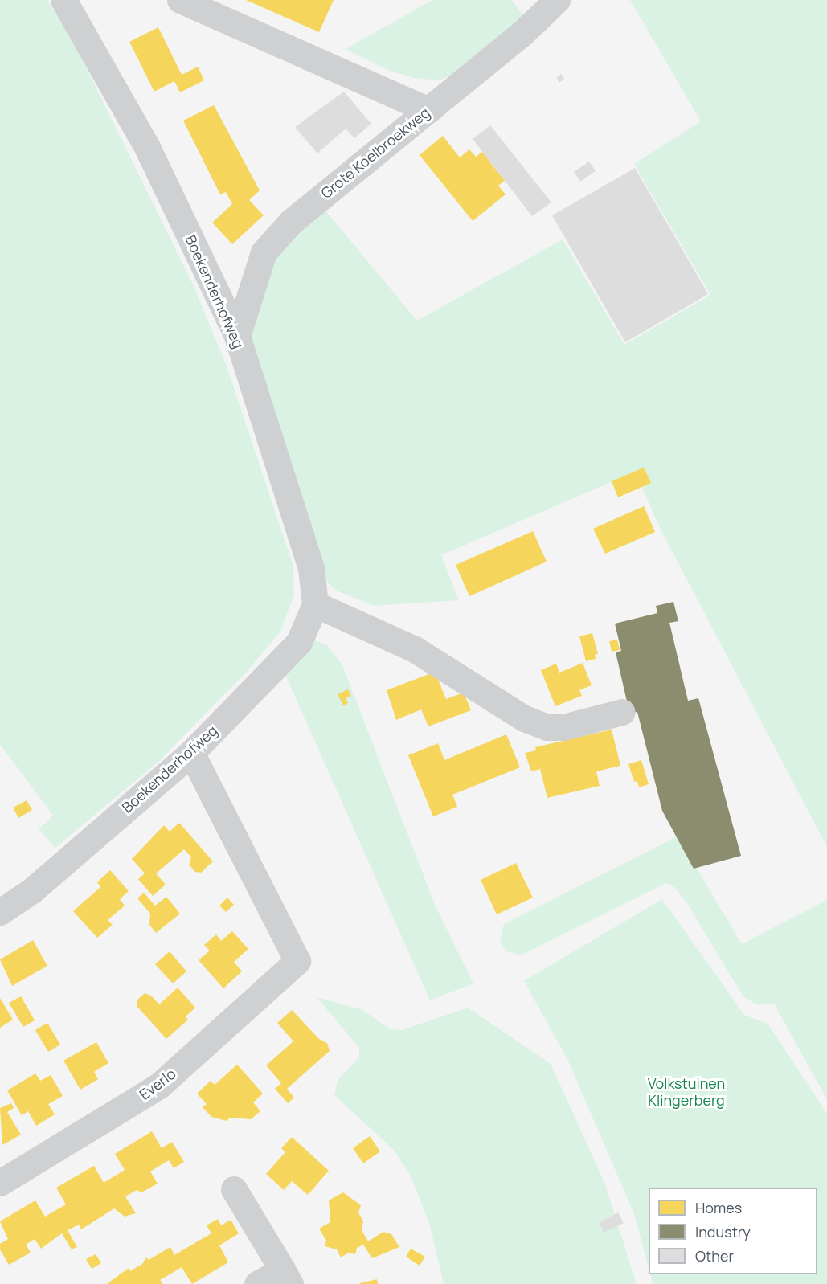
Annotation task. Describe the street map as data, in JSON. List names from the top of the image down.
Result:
{
  "streets": {
    "street": ["Grote Koelbroekweg", "Boekenderhofweg", "Everlo"]
  },
  "crossings": [
    ["Grote Koelbroekweg", "Boekenderhofweg"],
    ["Boekenderhofweg", "Everlo"]
  ],
  "parks": ["Volkstuinen Klingerberg"],
  "legend": ["Homes", "Industry", "Other"]
}
